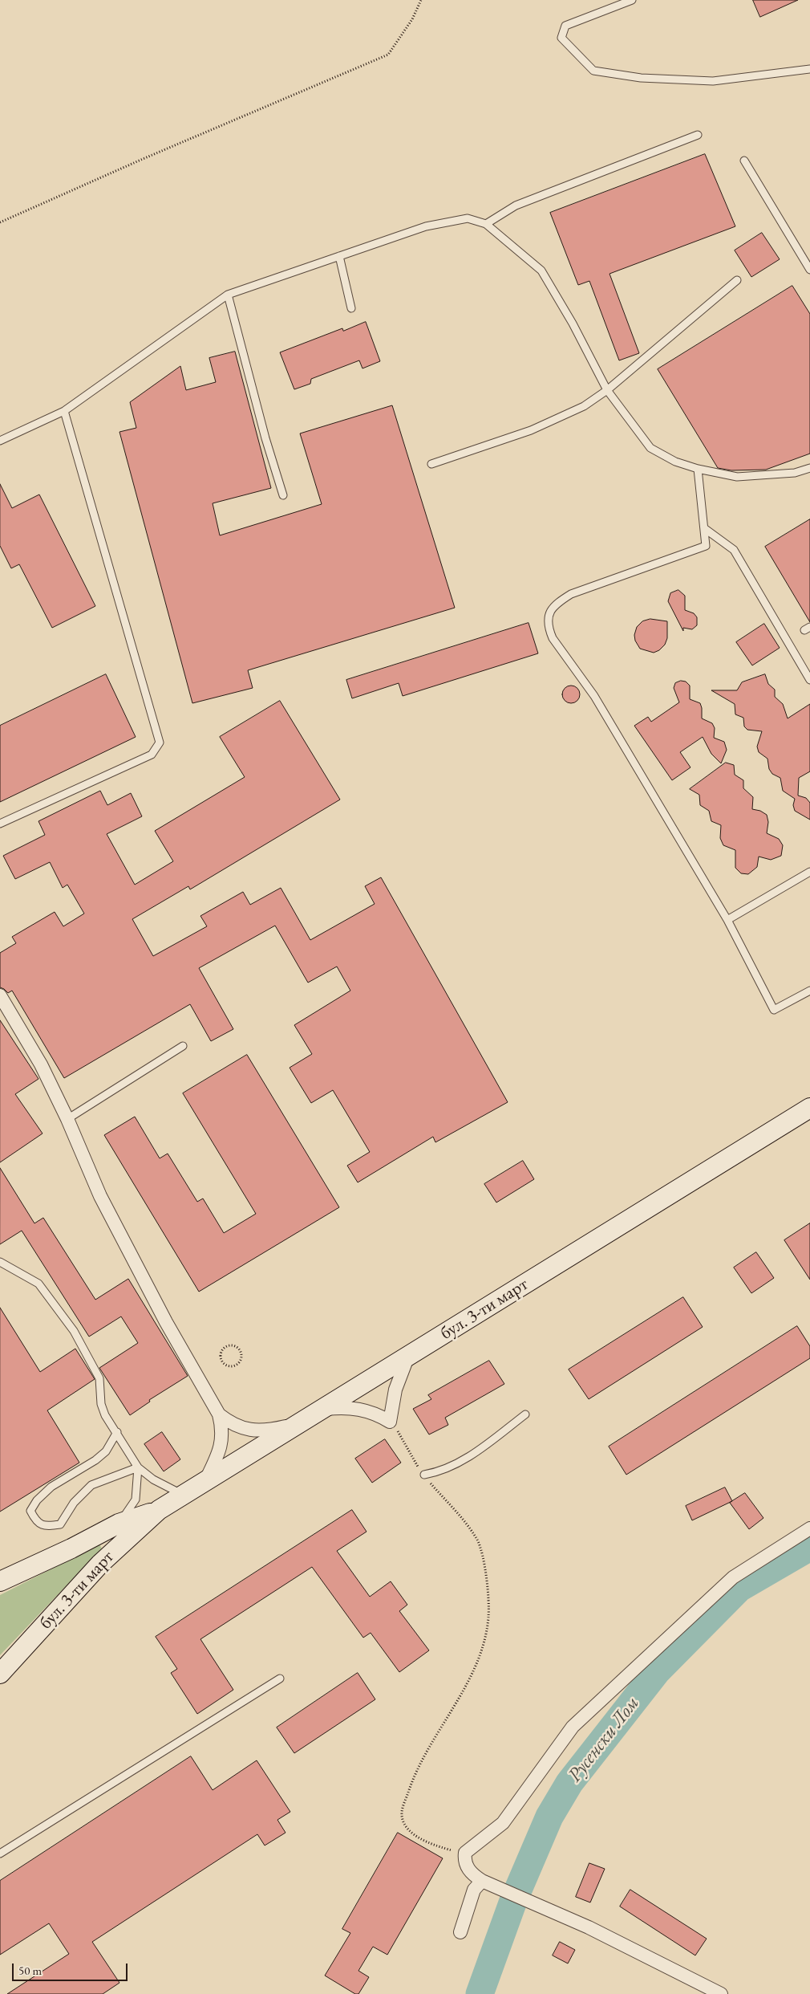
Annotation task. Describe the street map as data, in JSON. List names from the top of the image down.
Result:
{
  "streets": {
    "main road": ["бул. 3-ти март"]
  },
  "water": ["Русенски Лом"],
  "scale_bar": "50 m"
}
